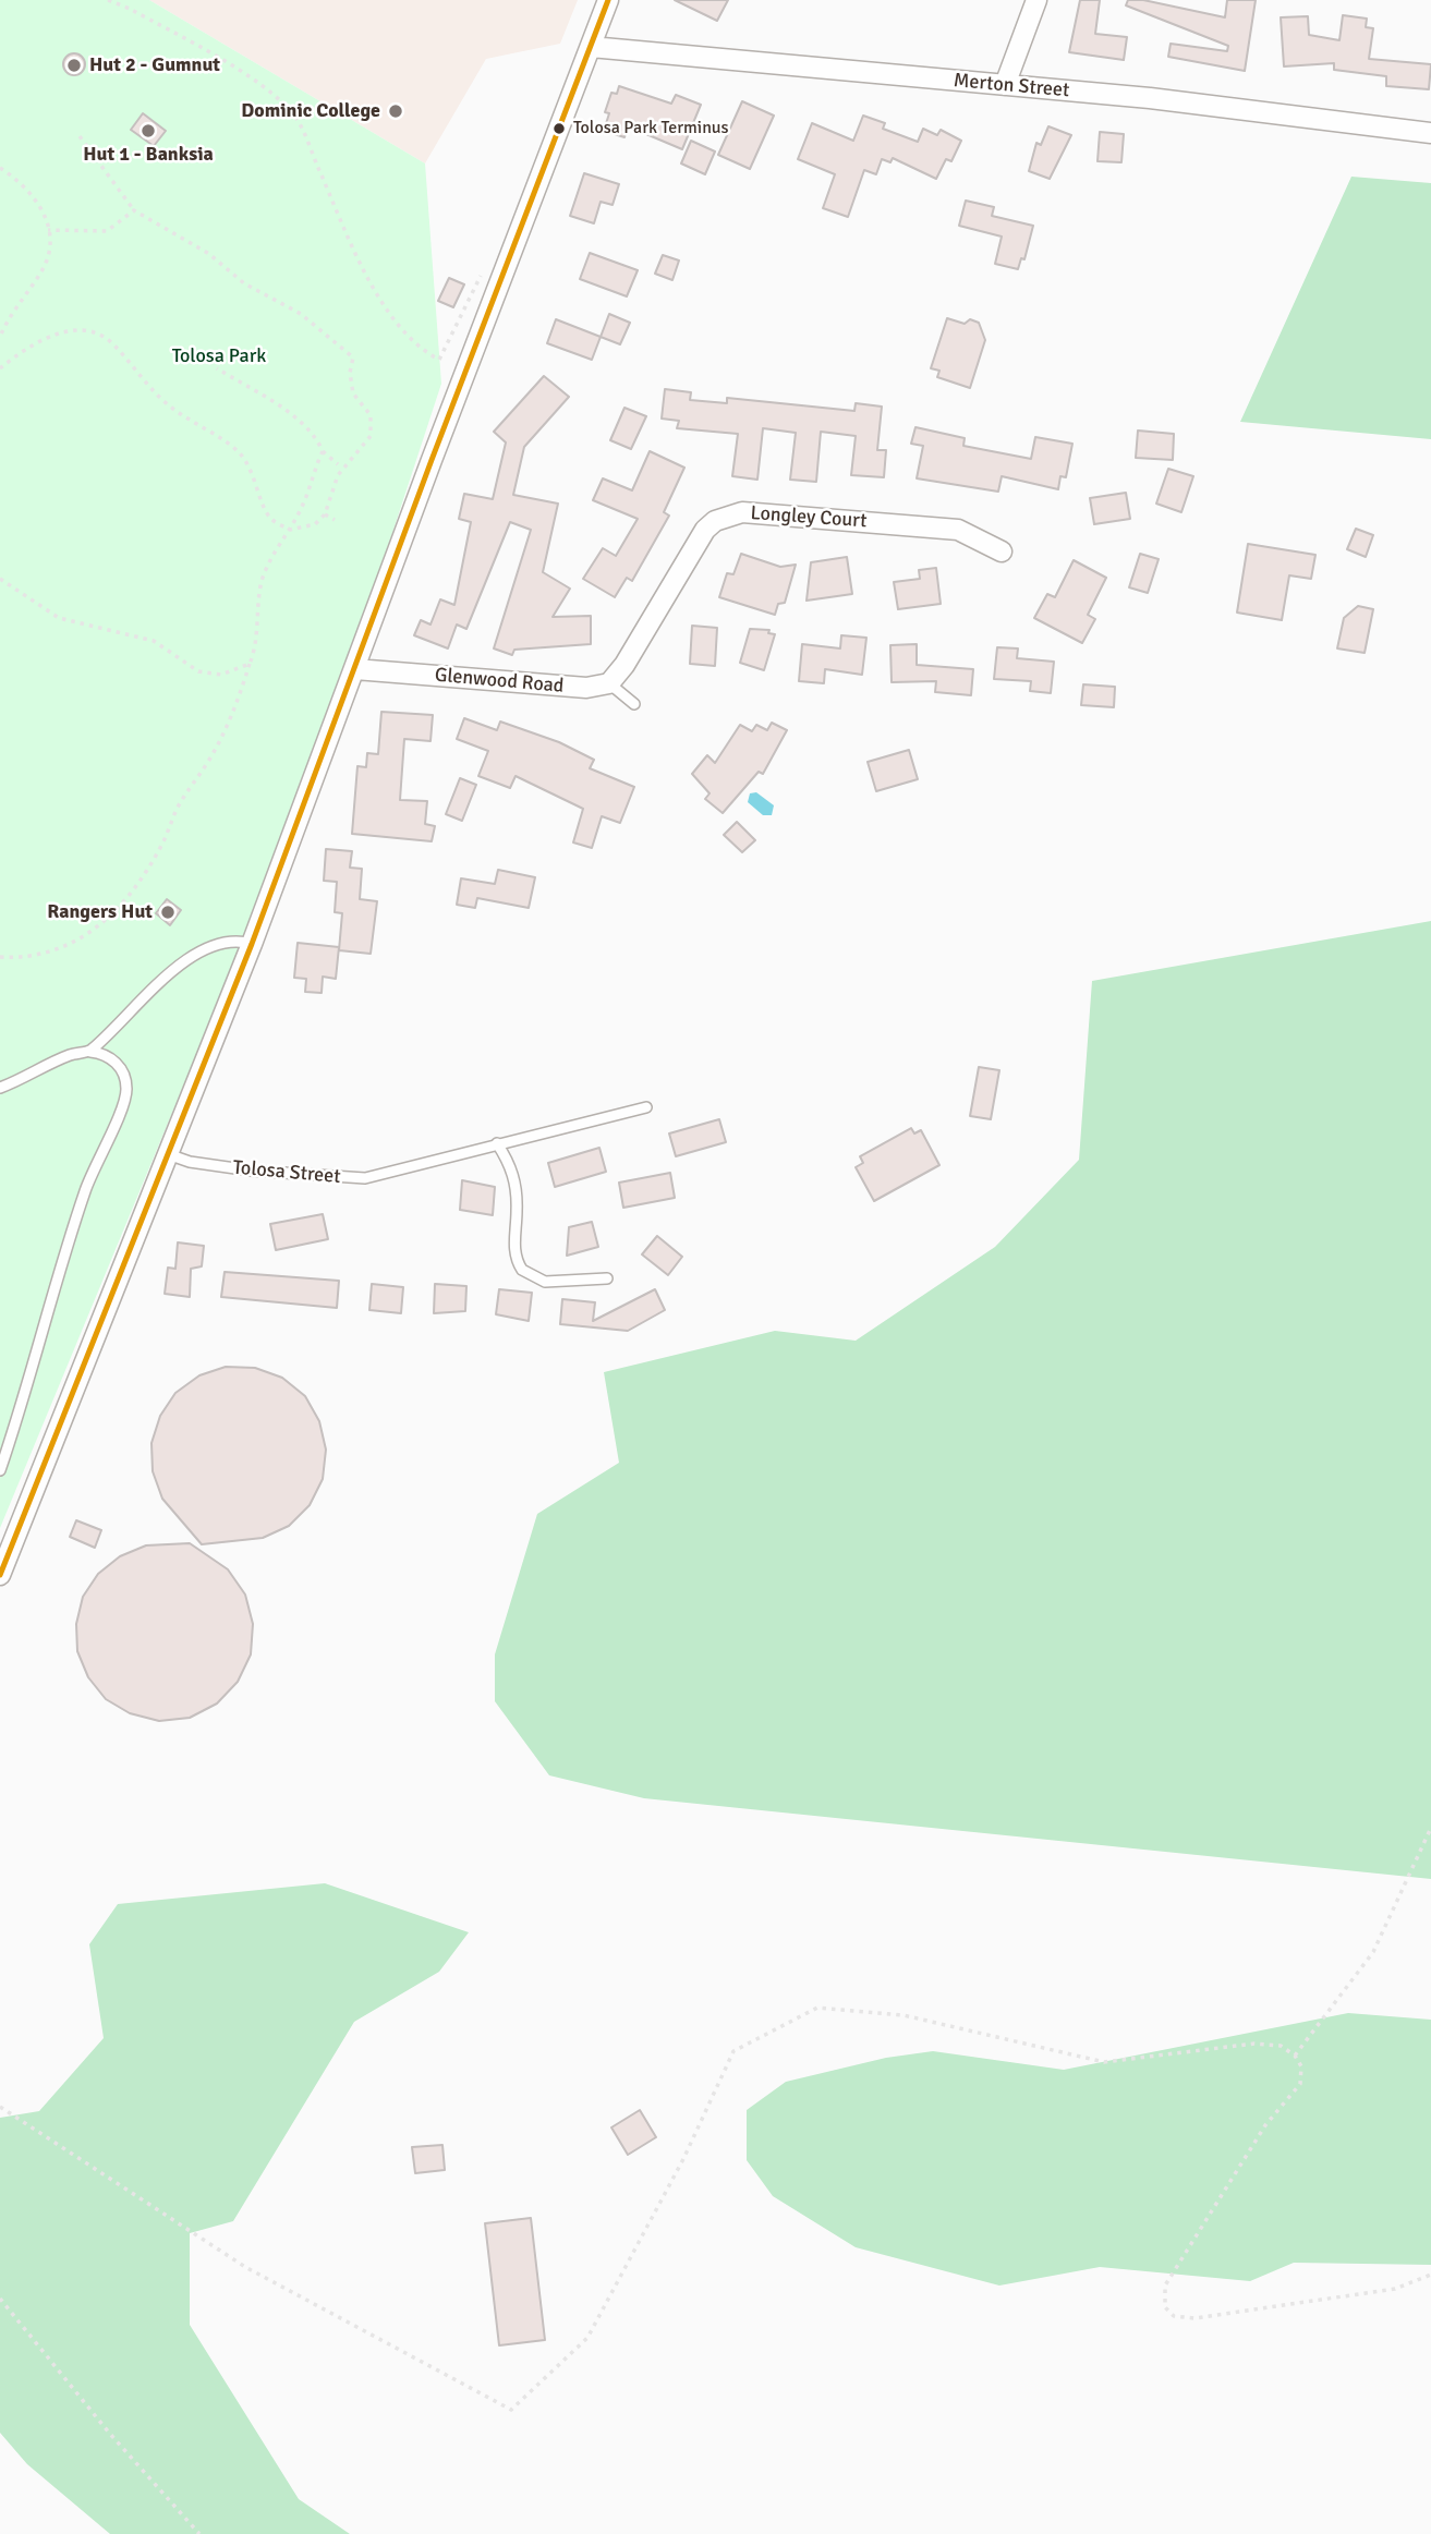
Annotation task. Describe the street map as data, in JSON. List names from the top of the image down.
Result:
{
  "streets": {
    "street": ["Merton Street", "Longley Court", "Glenwood Road"],
    "lane": ["Tolosa Street"]
  },
  "crossings": [
    ["Longley Court", "Glenwood Road"]
  ],
  "parks": ["Tolosa Park"],
  "places": [
    "Hut 2 - Gumnut",
    "Dominic College",
    "Tolosa Park Terminus",
    "Hut 1 - Banksia",
    "Rangers Hut"
  ]
}
